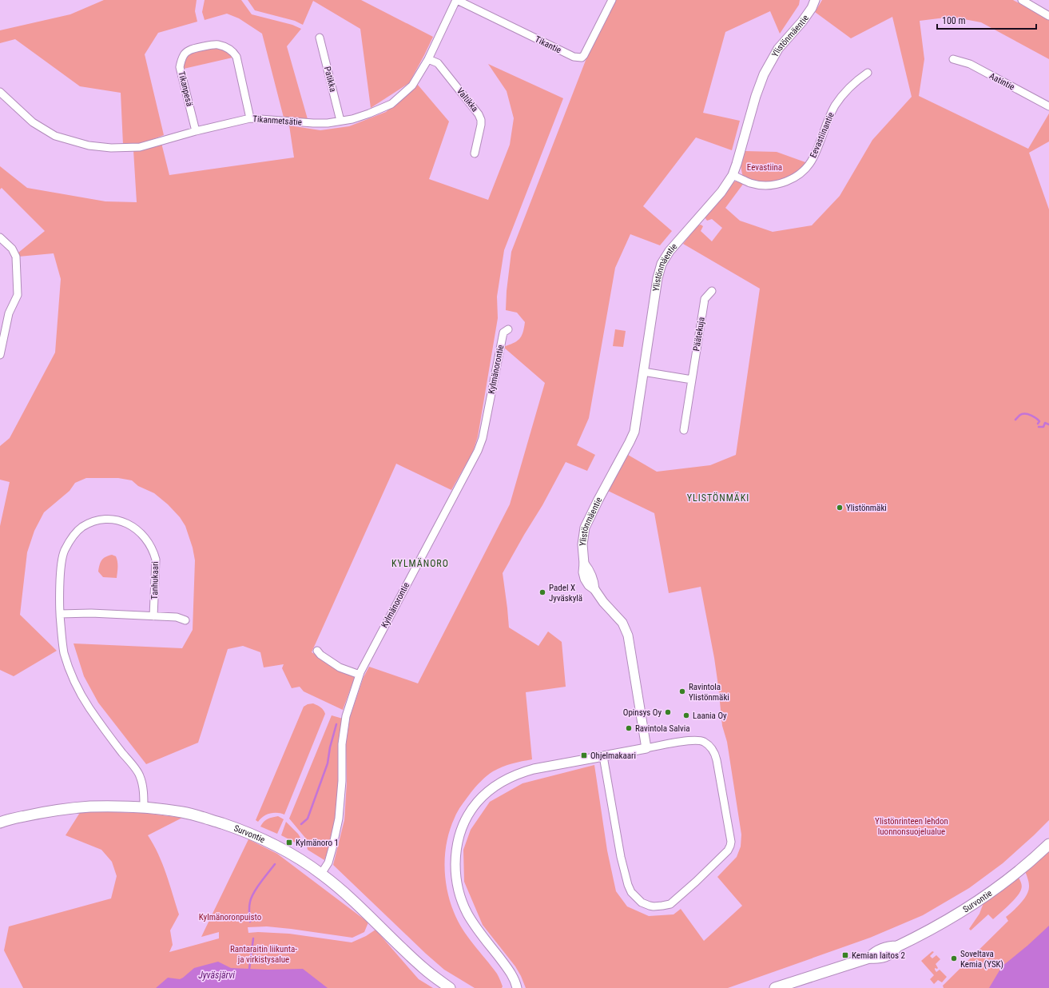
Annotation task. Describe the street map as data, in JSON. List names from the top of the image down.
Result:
{
  "streets": {
    "main road": ["Survontie"],
    "street": [
      "Ylistönmäentie",
      "Tikantie",
      "Patikka",
      "Aatintie",
      "Tikanpesä",
      "Valtikka",
      "Tikanmetsätie",
      "Eevastiinantie",
      "Päätekuja",
      "Kylmänorontie",
      "Tanhukaari"
    ]
  },
  "crossings": [
    ["Ylistönmäentie", "Eevastiinantie"],
    ["Tikantie", "Tikanmetsätie"],
    ["Patikka", "Tikanmetsätie"],
    ["Tikanpesä", "Tikanmetsätie"],
    ["Valtikka", "Tikanmetsätie"],
    ["Kylmänorontie", "Survontie"],
    ["Tanhukaari", "Survontie"]
  ],
  "districts": ["YLISTÖNMÄKI", "KYLMÄNORO"],
  "water": ["Jyväsjärvi"],
  "parks": [
    "Eevastiina",
    "Ylistönrinteen lehdon luonnonsuojelualue",
    "Kylmänoronpuisto",
    "Rantaraitin liikunta- ja virkistysalue"
  ],
  "places": {
    "other": [
      "Ylistönmäki",
      "Padel X Jyväskylä",
      "Ravintola Ylistönmäki",
      "Opinsys Oy",
      "Laania Oy",
      "Ravintola Salvia",
      "Soveltava Kemia (YSK)"
    ],
    "transit": ["Ohjelmakaari", "Kylmänoro 1", "Kemian laitos 2"]
  },
  "scale_bar": "100 m"
}
